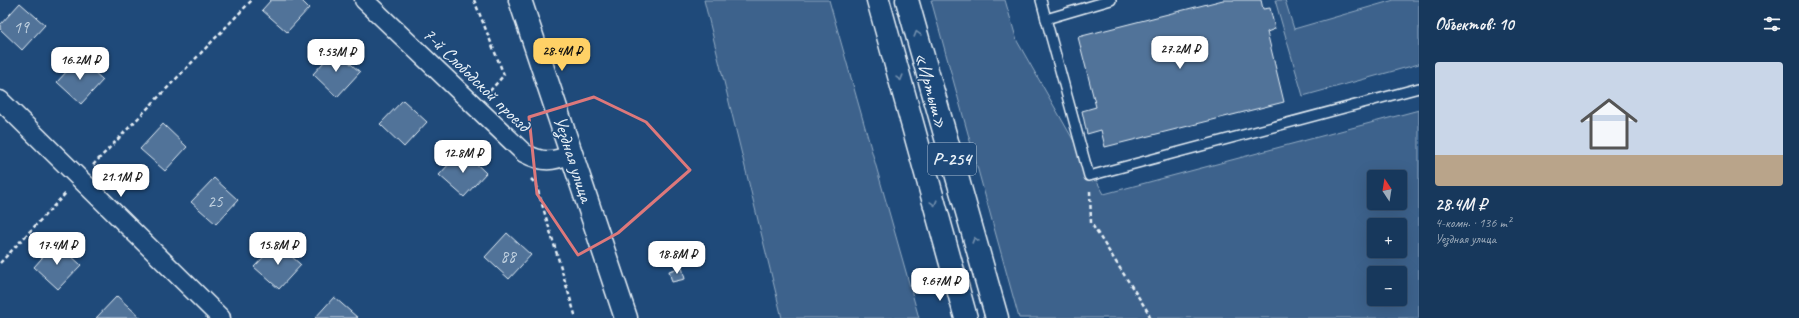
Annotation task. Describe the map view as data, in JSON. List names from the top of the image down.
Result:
{
  "streets": {
    "main road": ["«Иртыш»", "Уездная улица", "Р-254"],
    "street": ["7-й Слободской проезд"]
  },
  "crossings": [
    ["7-й Слободской проезд", "Уездная улица"]
  ],
  "house_numbers": ["19", "25", "88"],
  "north": "top",
  "page": {
    "heading": "Объектов: 10",
    "price": [
      "27.2M ₽",
      "28.4M ₽",
      "9.53M ₽",
      "16.2M ₽",
      "12.8M ₽",
      "21.1M ₽",
      "17.4M ₽",
      "15.8M ₽",
      "18.8M ₽",
      "9.67M ₽"
    ],
    "list": [
      {
        "name": "28.4M ₽",
        "note": "4-комн. · 136 m² · Уездная улица"
      }
    ],
    "map_buttons": ["+", "−"]
  }
}
